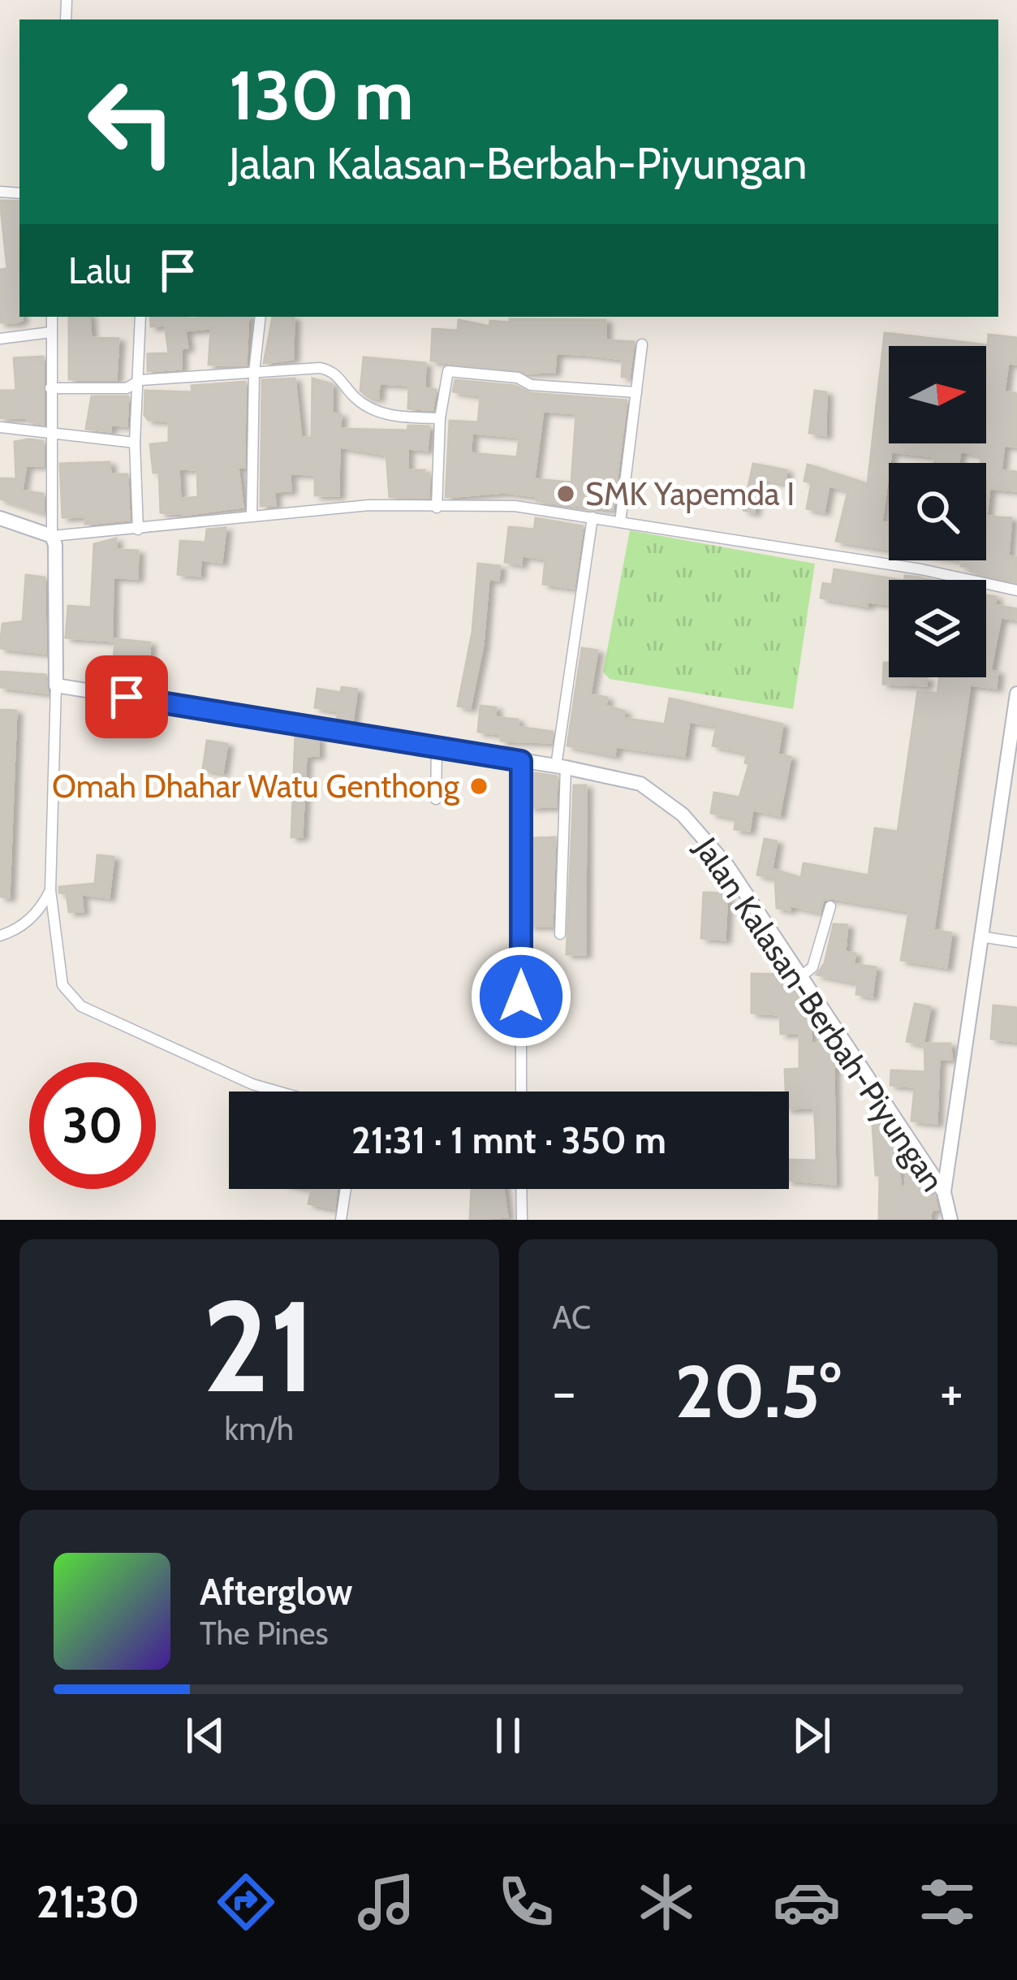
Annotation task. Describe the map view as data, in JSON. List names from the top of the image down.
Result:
{
  "streets": {
    "street": ["Jalan Kalasan-Berbah-Piyungan"]
  },
  "places": ["SMK Yapemda I", "Omah Dhahar Watu Genthong"],
  "north": "right",
  "page": {
    "turn": ["130 m", "Jalan Kalasan-Berbah-Piyungan"],
    "then": "Lalu",
    "limit": "30",
    "trip": "21:31 · 1 mnt · 350 m",
    "tile": [
      ["21", "km/h"],
      "AC"
    ],
    "heat": ["−", "20.5°", "+"],
    "song": ["Afterglow", "The Pines"],
    "tabs": "21:30"
  }
}
